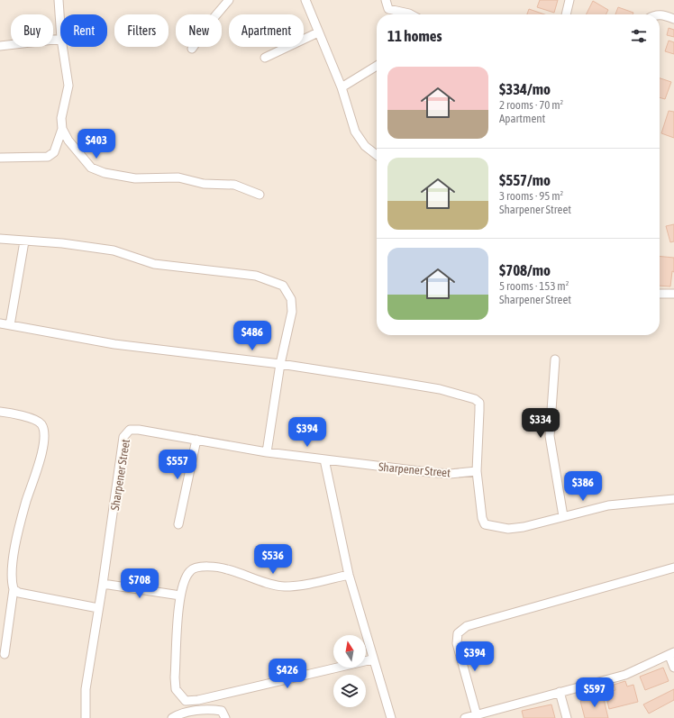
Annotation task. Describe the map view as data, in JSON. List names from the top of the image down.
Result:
{
  "streets": {
    "street": ["Sharpener Street"]
  },
  "north": "top",
  "page": {
    "chip": [
      "Buy",
      "Rent",
      "Filters",
      "New",
      "Apartment"
    ],
    "heading": "11 homes",
    "list": [
      {
        "name": "$334/mo",
        "note": "2 rooms · 70 m² · Apartment"
      },
      {
        "name": "$557/mo",
        "note": "3 rooms · 95 m² · Sharpener Street"
      },
      {
        "name": "$708/mo",
        "note": "5 rooms · 153 m² · Sharpener Street"
      }
    ],
    "price": [
      "$403",
      "$486",
      "$334",
      "$394",
      "$557",
      "$386",
      "$536",
      "$708",
      "$394",
      "$426",
      "$597"
    ]
  }
}
